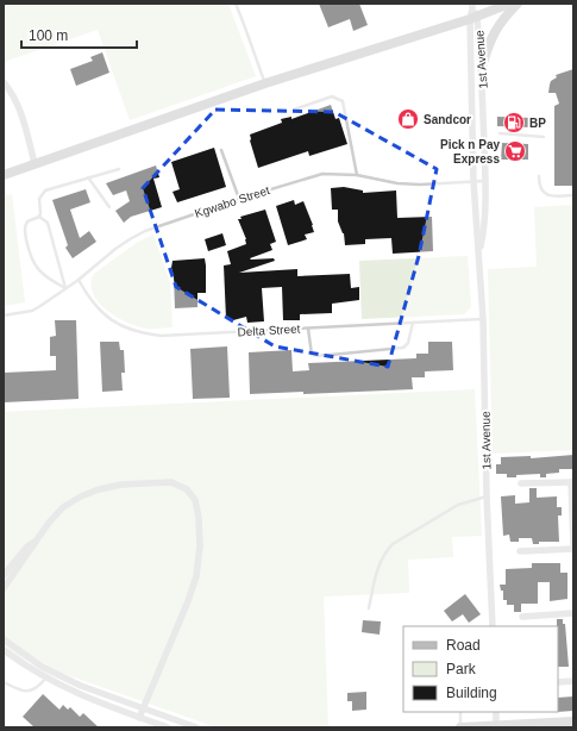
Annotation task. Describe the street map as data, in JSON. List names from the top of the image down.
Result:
{
  "streets": {
    "street": ["1st Avenue"],
    "lane": ["Kgwabo Street", "Delta Street"]
  },
  "crossings": [
    ["1st Avenue", "Kgwabo Street"],
    ["1st Avenue", "Delta Street"],
    ["Kgwabo Street", "Delta Street"]
  ],
  "places": {
    "shop": ["Sandcor"],
    "fuel station": ["BP"],
    "supermarket": ["Pick n Pay Express"]
  },
  "legend": ["Road", "Park", "Building"],
  "scale_bar": "100 m"
}
